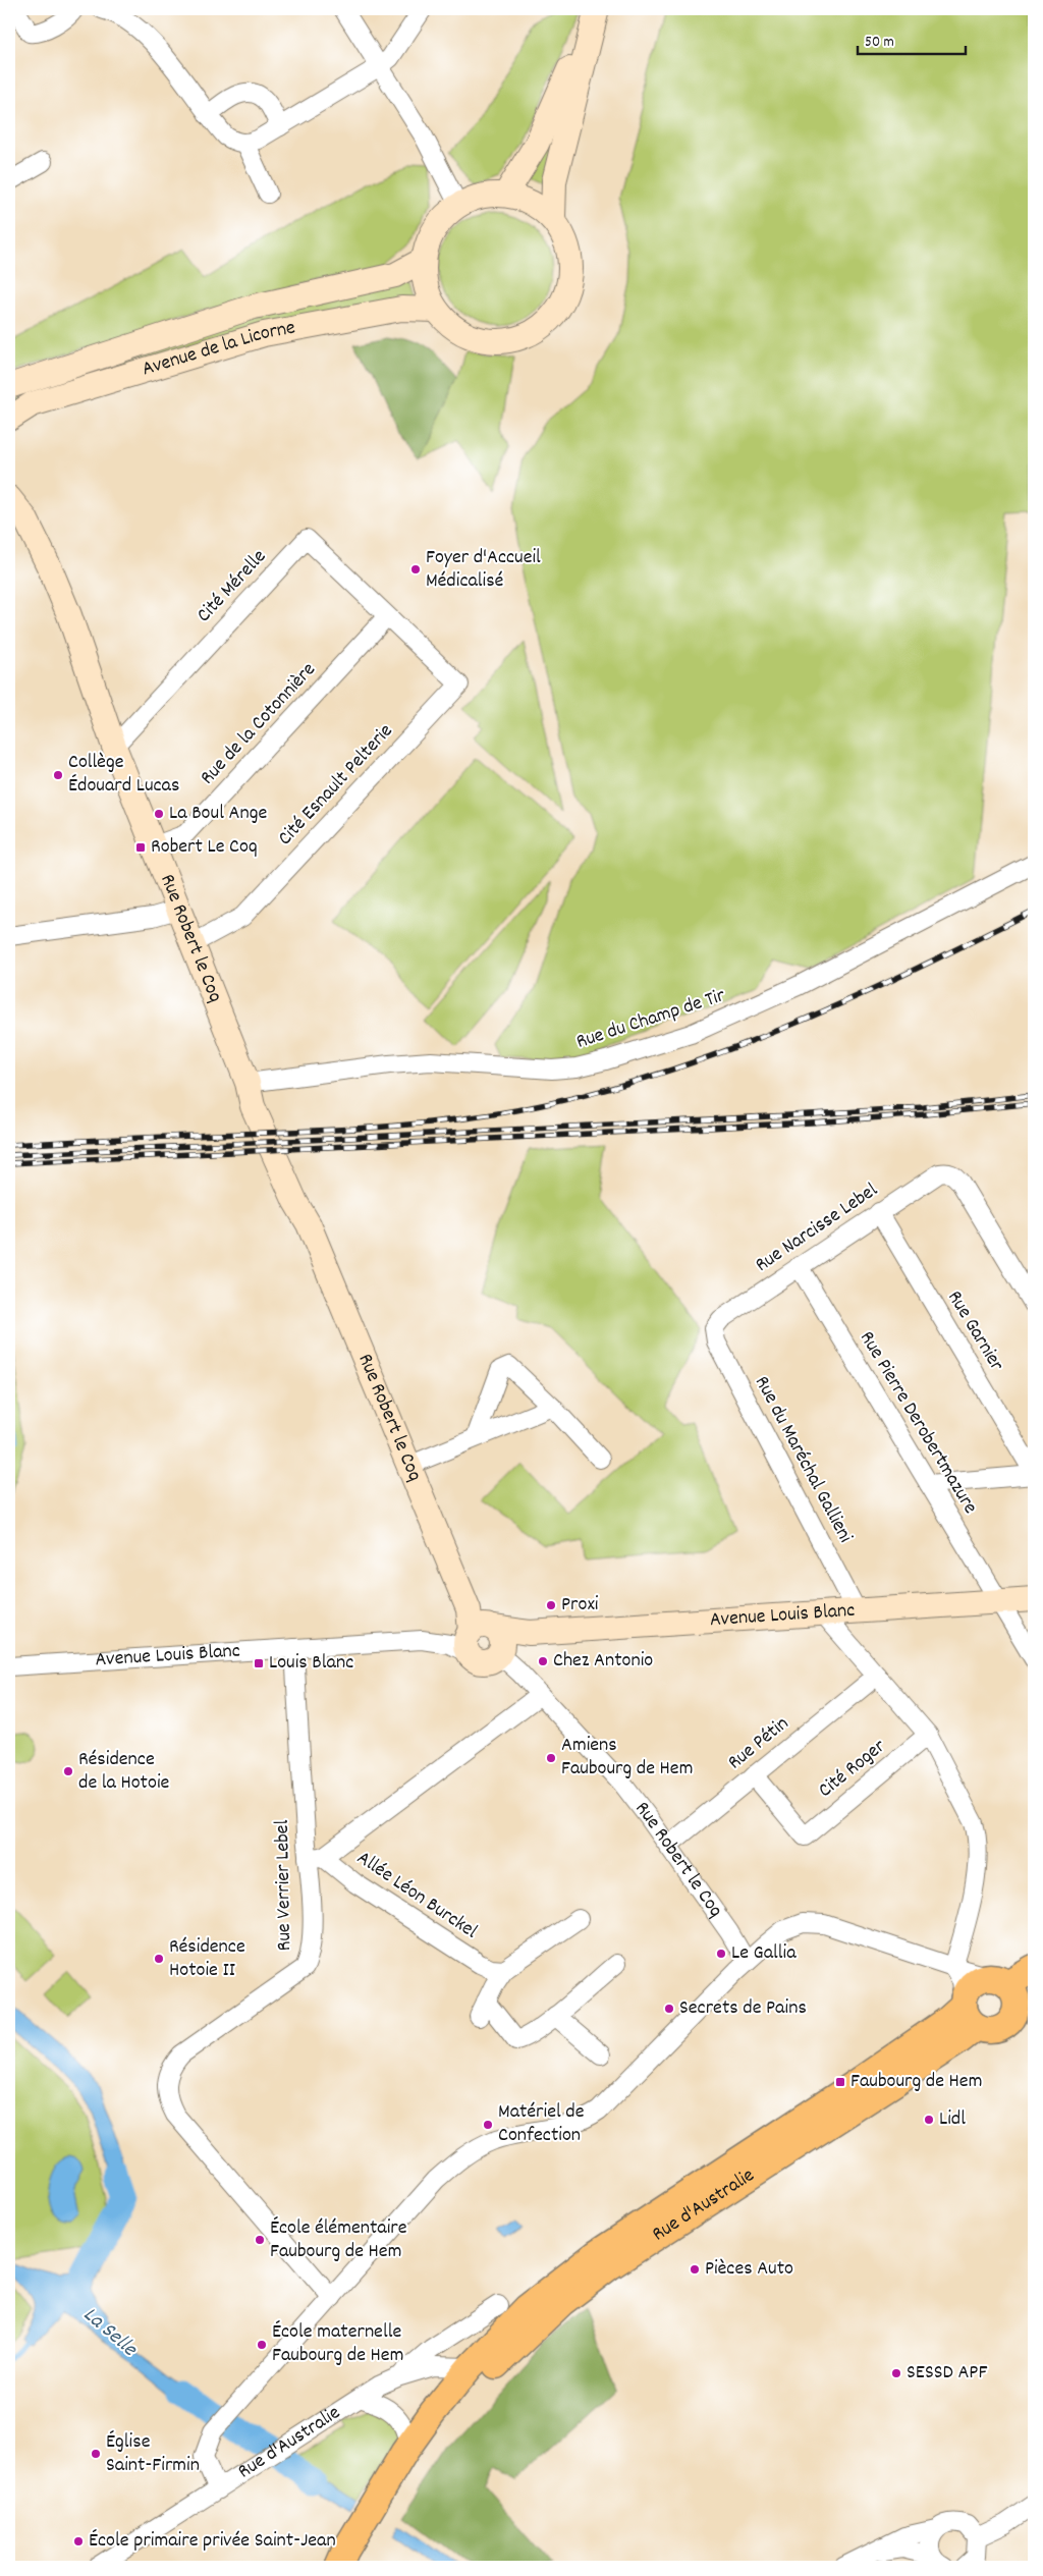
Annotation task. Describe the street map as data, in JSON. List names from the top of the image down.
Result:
{
  "streets": {
    "main road": ["Rue d'Australie"],
    "street": [
      "Avenue de la Licorne",
      "Cité Mérelle",
      "Rue de la Cotonnière",
      "Cité Esnault Pelterie",
      "Rue Robert le Coq",
      "Rue du Champ de Tir",
      "Rue Narcisse Lebel",
      "Rue Garnier",
      "Rue Pierre Derobertmazure",
      "Rue du Maréchal Gallieni",
      "Avenue Louis Blanc",
      "Rue Pétin",
      "Cité Roger",
      "Rue Verrier Lebel",
      "Allée Léon Burckel"
    ]
  },
  "crossings": [
    ["Cité Mérelle", "Rue de la Cotonnière"],
    ["Cité Mérelle", "Cité Esnault Pelterie"],
    ["Cité Mérelle", "Rue Robert le Coq"],
    ["Rue de la Cotonnière", "Cité Esnault Pelterie"],
    ["Rue de la Cotonnière", "Rue Robert le Coq"],
    ["Cité Esnault Pelterie", "Rue Robert le Coq"],
    ["Rue Robert le Coq", "Rue du Champ de Tir"],
    ["Rue Robert le Coq", "Avenue Louis Blanc"],
    ["Rue Robert le Coq", "Rue Pétin"],
    ["Rue Narcisse Lebel", "Rue Garnier"],
    ["Rue Narcisse Lebel", "Rue Pierre Derobertmazure"],
    ["Rue Narcisse Lebel", "Rue du Maréchal Gallieni"],
    ["Rue Pierre Derobertmazure", "Avenue Louis Blanc"],
    ["Rue du Maréchal Gallieni", "Avenue Louis Blanc"],
    ["Avenue Louis Blanc", "Rue Verrier Lebel"],
    ["Rue Pétin", "Cité Roger"],
    ["Rue Verrier Lebel", "Allée Léon Burckel"]
  ],
  "water": ["La Selle"],
  "places": {
    "other": [
      "Foyer d'Accueil Médicalisé",
      "Collège Édouard Lucas",
      "La Boul Ange",
      "Proxi",
      "Chez Antonio",
      "Amiens Faubourg de Hem",
      "Résidence de la Hotoie",
      "Le Gallia",
      "Résidence Hotoie II",
      "Secrets de Pains",
      "Lidl",
      "Matériel de Confection",
      "École élémentaire Faubourg de Hem",
      "Pièces Auto",
      "École maternelle Faubourg de Hem",
      "SESSD APF",
      "Église Saint-Firmin",
      "École primaire privée Saint-Jean"
    ],
    "transit": ["Robert Le Coq", "Louis Blanc", "Faubourg de Hem"]
  },
  "scale_bar": "50 m"
}
